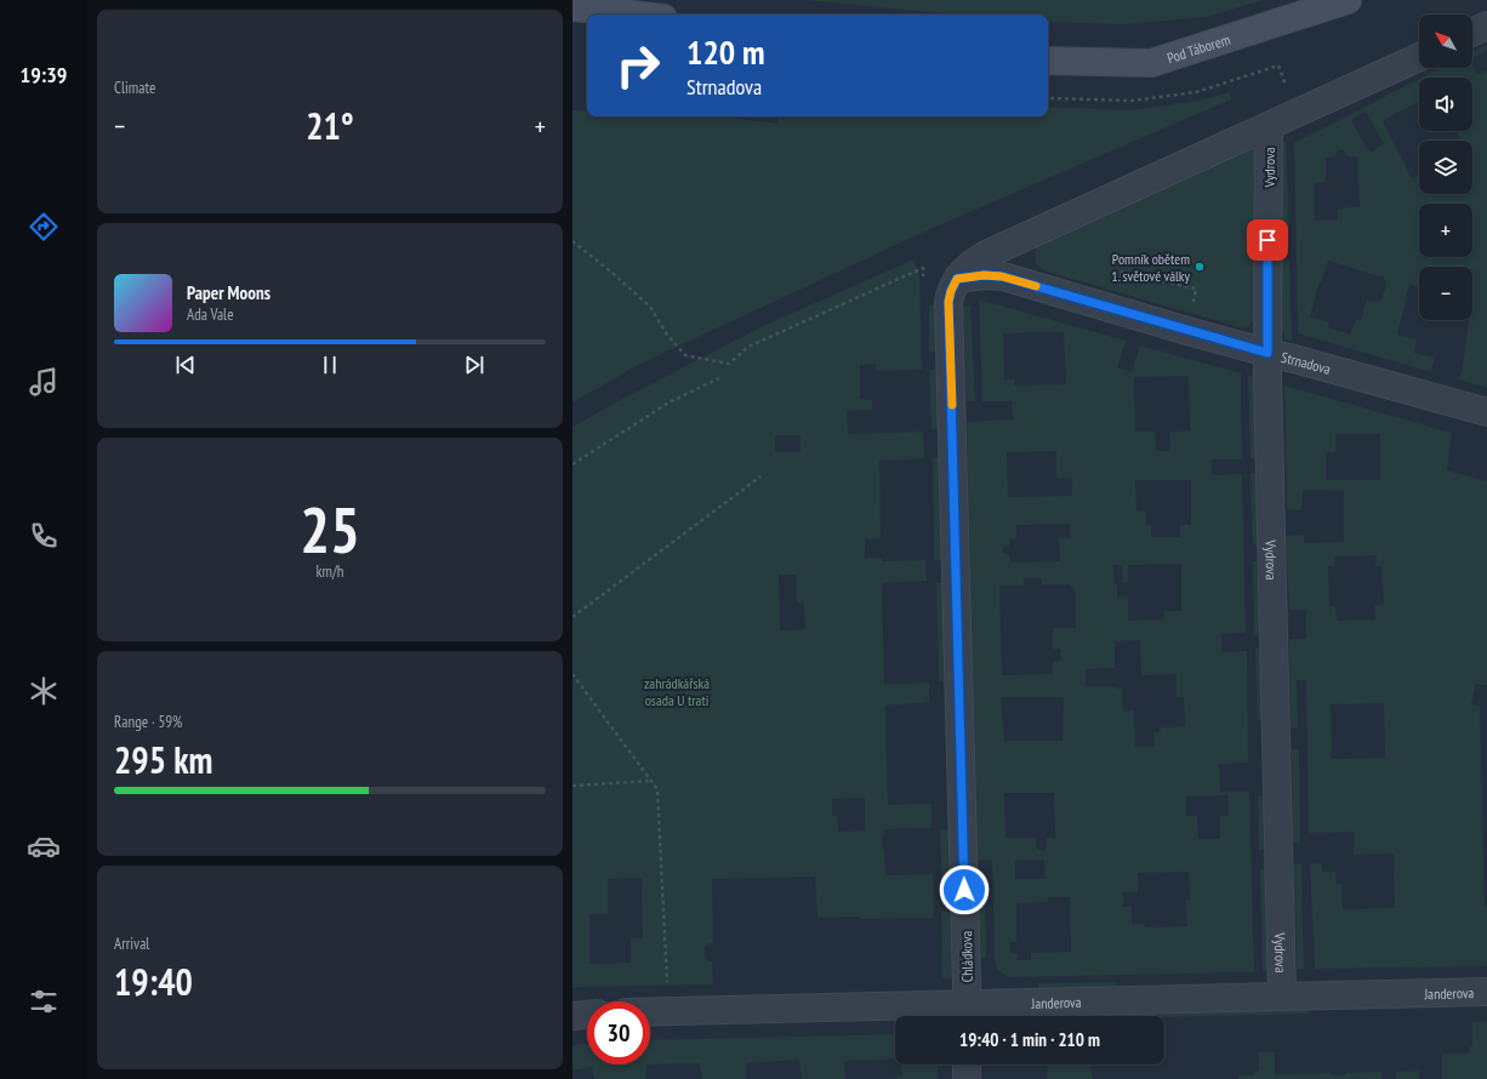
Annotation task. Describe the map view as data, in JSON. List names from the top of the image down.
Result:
{
  "streets": {
    "main road": ["Pod Táborem"],
    "street": [
      "Vydrova",
      "Strnadova",
      "Chládkova",
      "Janderova"
    ]
  },
  "crossings": [
    ["Vydrova", "Strnadova"],
    ["Vydrova", "Chládkova"],
    ["Vydrova", "Janderova"],
    ["Strnadova", "Chládkova"],
    ["Chládkova", "Janderova"]
  ],
  "parks": ["zahrádkářská osada U trati"],
  "places": ["Pomník obětem 1. světové války"],
  "north": "top left",
  "page": {
    "tabs": "19:39",
    "tile": [
      "Climate",
      ["25", "km/h"],
      ["Range · 59%", "295 km"],
      ["Arrival", "19:40"]
    ],
    "map_buttons": ["+", "−"],
    "turn": ["120 m", "Strnadova"],
    "heat": ["−", "21°", "+"],
    "song": ["Paper Moons", "Ada Vale"],
    "limit": "30",
    "trip": "19:40 · 1 min · 210 m"
  }
}
